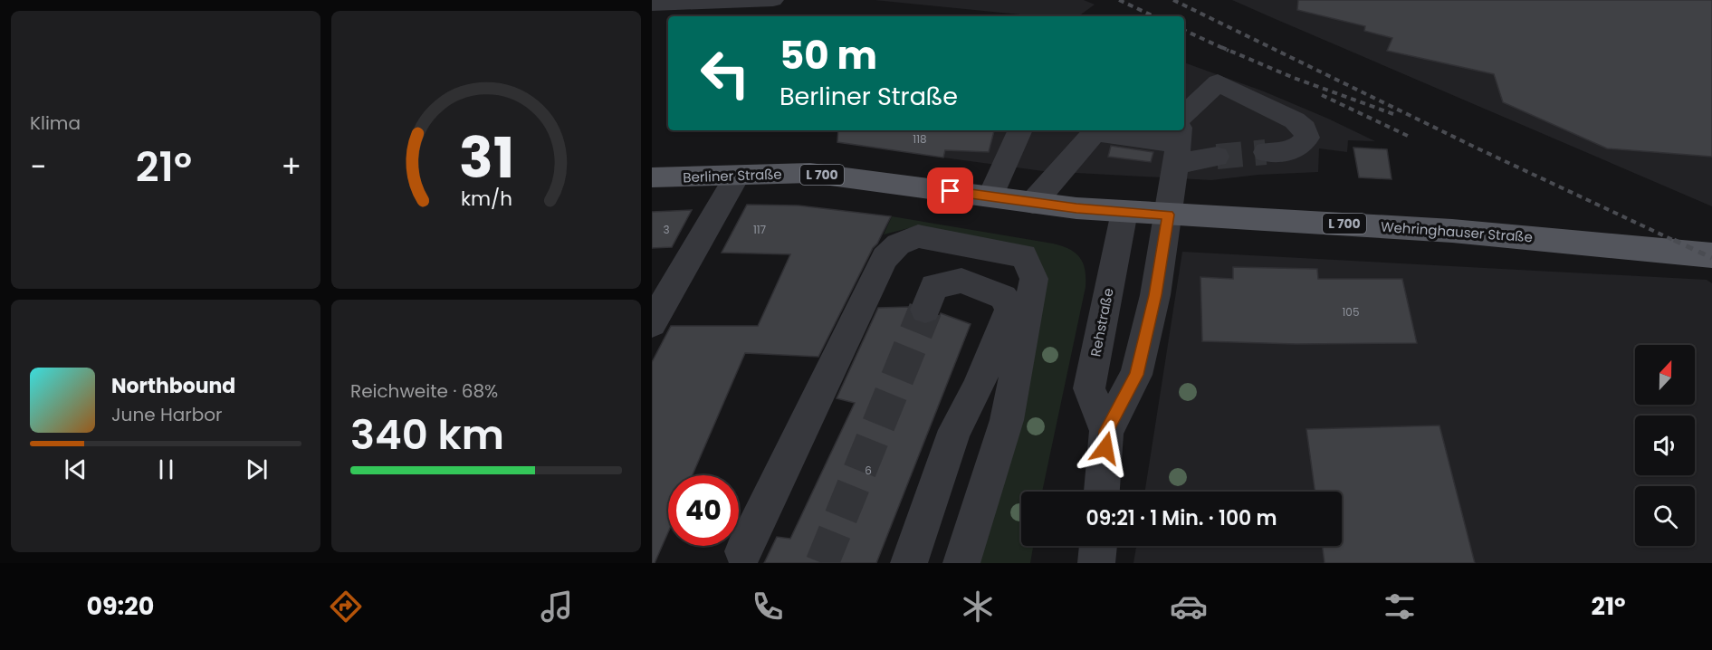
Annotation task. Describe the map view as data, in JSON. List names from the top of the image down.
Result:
{
  "streets": {
    "main road": ["L 700", "Berliner Straße", "Wehringhauser Straße"],
    "street": ["Rehstraße"]
  },
  "crossings": [
    ["Berliner Straße", "Wehringhauser Straße"],
    ["Berliner Straße", "Rehstraße"],
    ["Wehringhauser Straße", "Rehstraße"]
  ],
  "house_numbers": [
    "118",
    "3",
    "117",
    "105",
    "6"
  ],
  "north": "top",
  "page": {
    "tile": [
      "Klima",
      ["Reichweite · 68%", "340 km"]
    ],
    "turn": ["50 m", "Berliner Straße"],
    "heat": ["−", "21°", "+"],
    "song": ["Northbound", "June Harbor"],
    "limit": "40",
    "trip": "09:21 · 1 Min. · 100 m",
    "tabs": ["09:20", "21°"],
    "gauge": ["31", "km/h"]
  }
}
